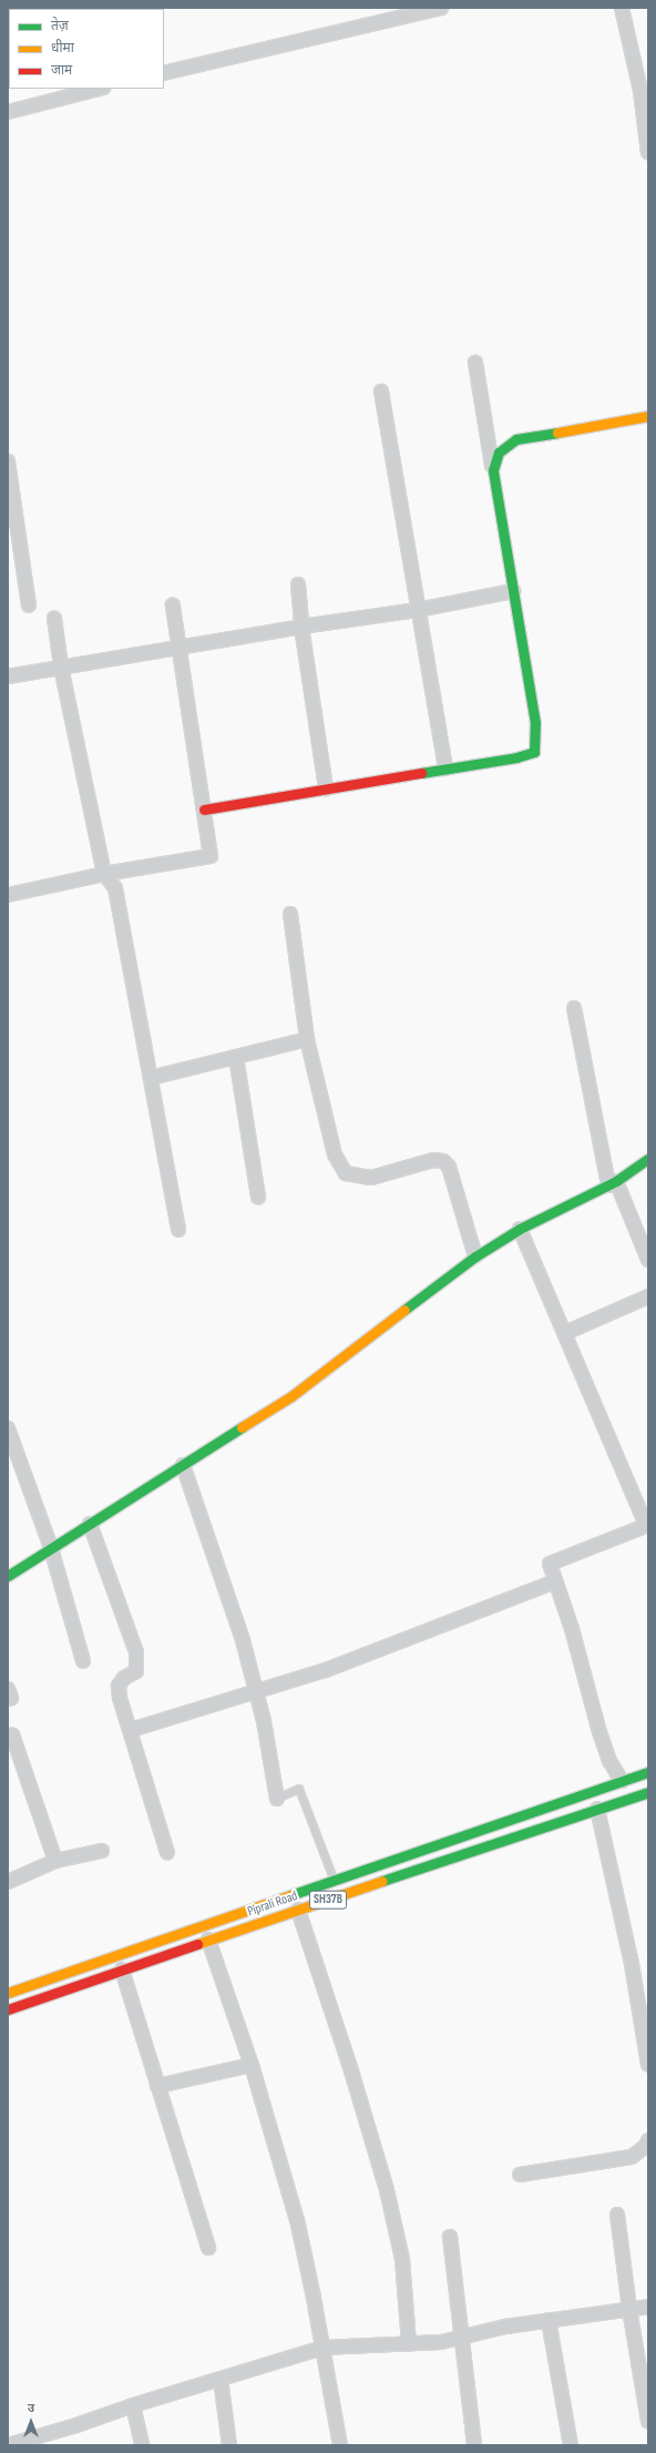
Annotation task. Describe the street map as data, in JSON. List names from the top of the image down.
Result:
{
  "streets": {
    "street": ["SH37B", "Piprali Road"]
  },
  "legend": ["तेज़", "धीमा", "जाम"],
  "north": "top"
}
